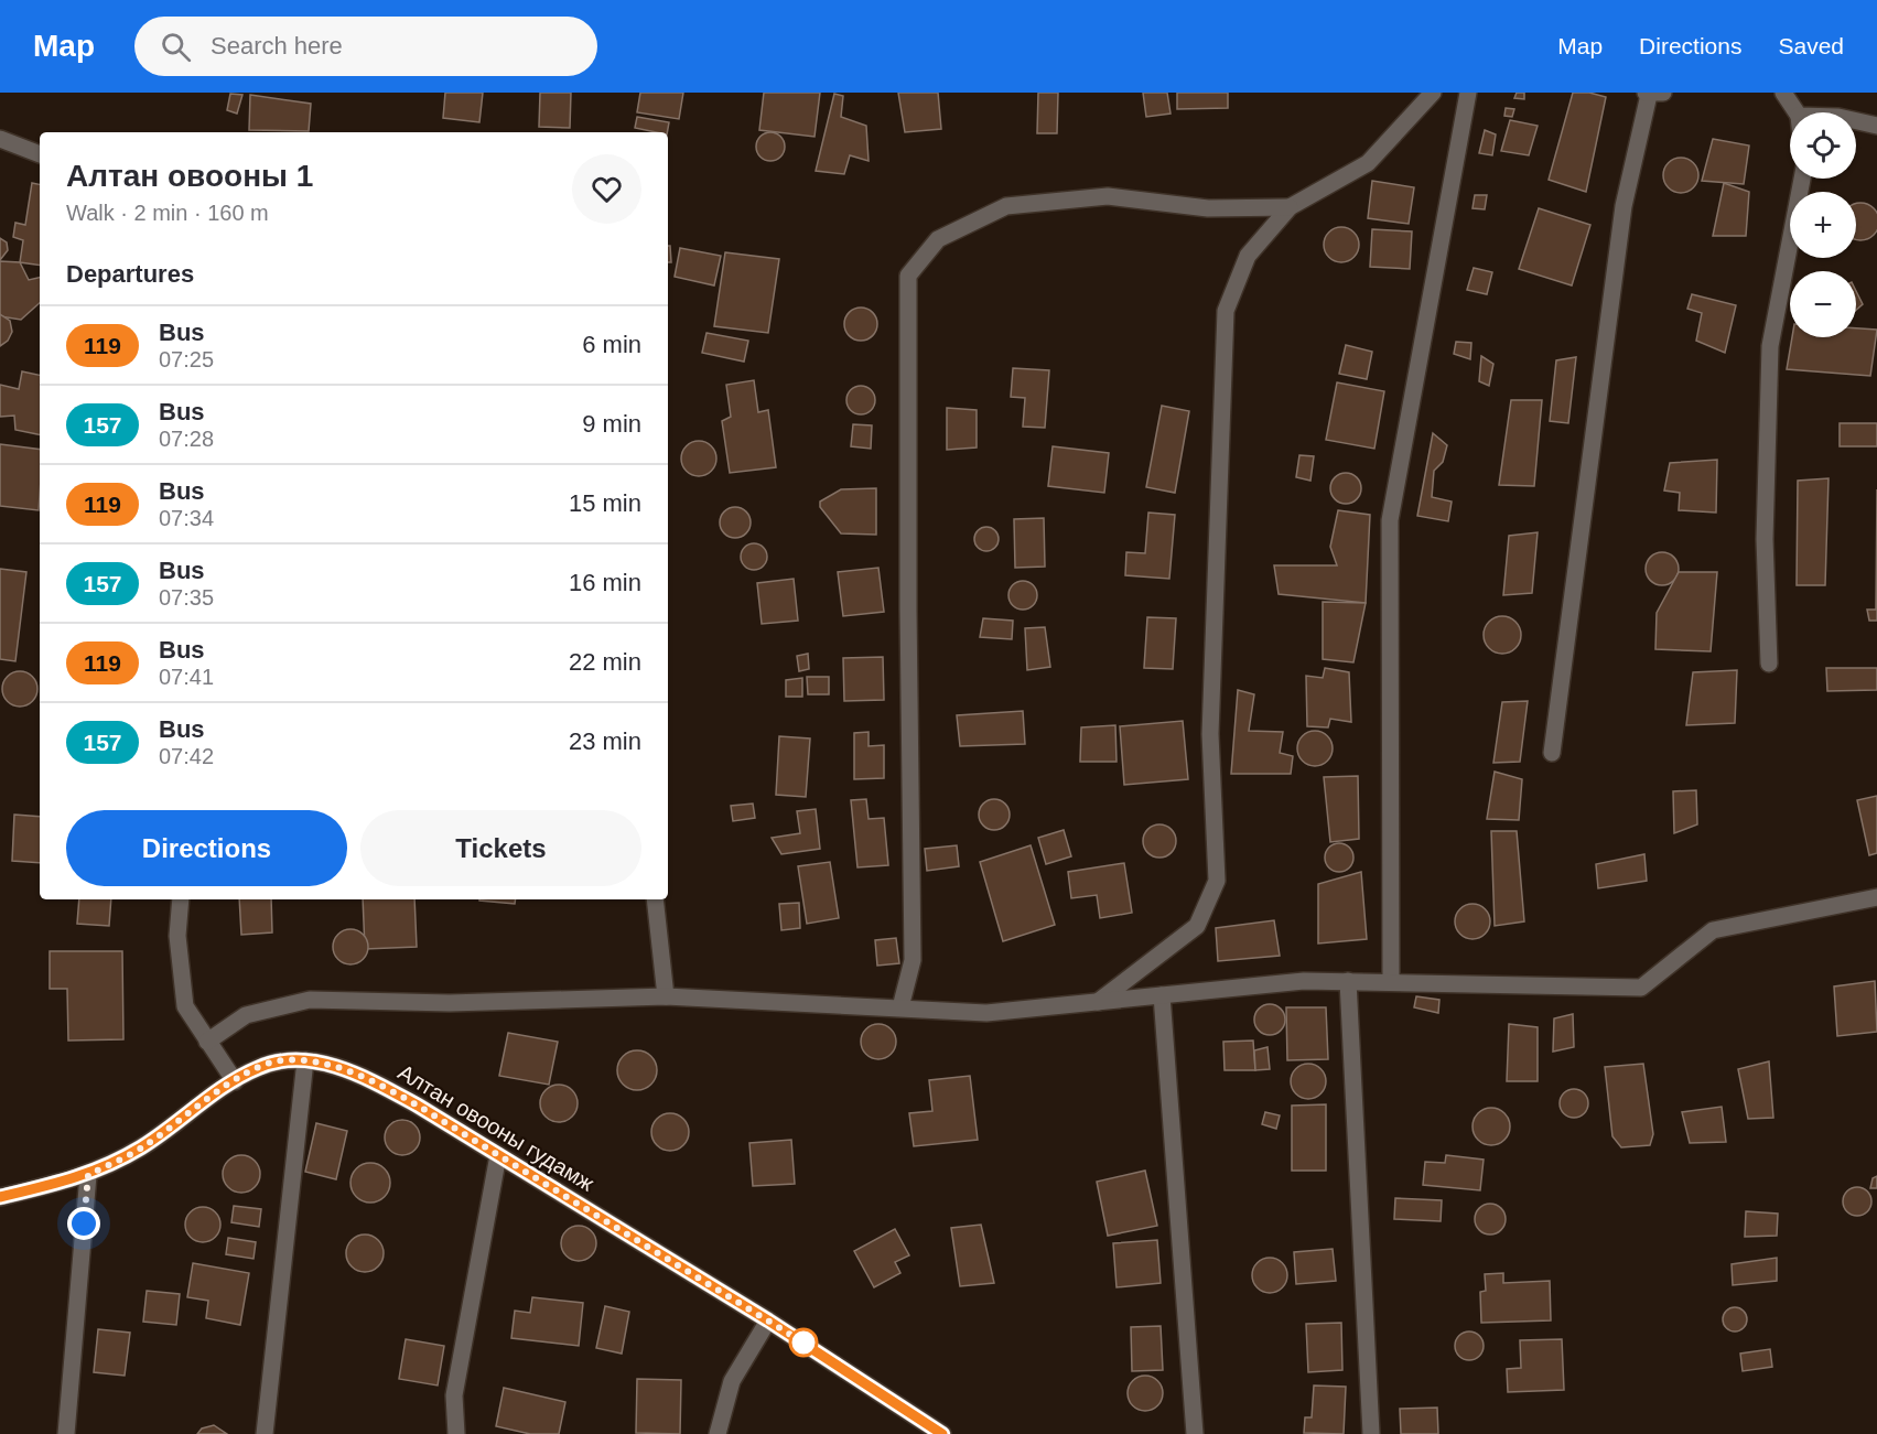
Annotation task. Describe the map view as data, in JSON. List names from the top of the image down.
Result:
{
  "streets": {
    "main road": ["Алтан овооны гудамж"]
  },
  "lines": ["bus line 119"],
  "page": {
    "header": "Map",
    "search": "Search here",
    "nav": ["Map", "Directions", "Saved"],
    "map_buttons": ["+", "−"],
    "heading": [
      ["Алтан овооны 1", "Walk · 2 min · 160 m"],
      "Departures"
    ],
    "list": [
      {
        "mark": "119",
        "name": "Bus",
        "note": "07:25",
        "value": "6 min"
      },
      {
        "mark": "157",
        "name": "Bus",
        "note": "07:28",
        "value": "9 min"
      },
      {
        "mark": "119",
        "name": "Bus",
        "note": "07:34",
        "value": "15 min"
      },
      {
        "mark": "157",
        "name": "Bus",
        "note": "07:35",
        "value": "16 min"
      },
      {
        "mark": "119",
        "name": "Bus",
        "note": "07:41",
        "value": "22 min"
      },
      {
        "mark": "157",
        "name": "Bus",
        "note": "07:42",
        "value": "23 min"
      }
    ],
    "buttons": ["Directions", "Tickets"]
  }
}
